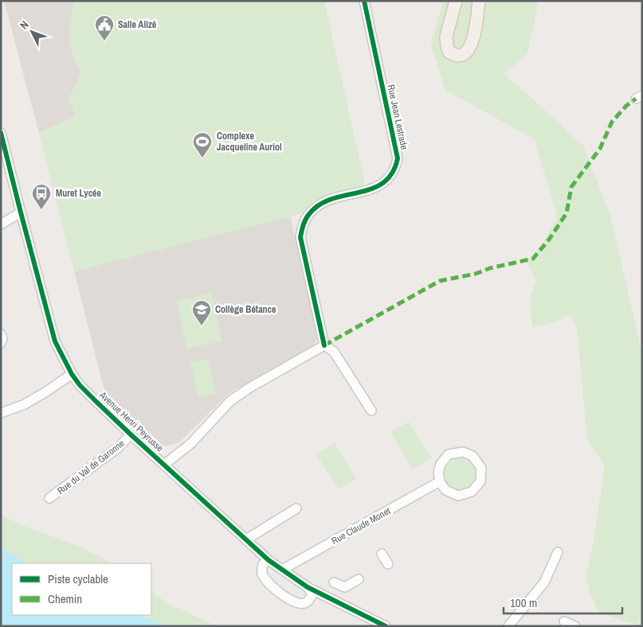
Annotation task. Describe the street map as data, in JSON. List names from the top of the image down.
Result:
{
  "streets": {
    "street": [
      "Rue Jean Lestrade",
      "Avenue Henri Peyrusse",
      "Rue du Val de Garonne",
      "Rue Claude Monet"
    ]
  },
  "crossings": [
    ["Avenue Henri Peyrusse", "Rue du Val de Garonne"],
    ["Avenue Henri Peyrusse", "Rue Claude Monet"]
  ],
  "places": {
    "public building": ["Salle Alizé"],
    "sports": ["Complexe Jacqueline Auriol"],
    "bus stop": ["Muret Lycée"],
    "school or university": ["Collège Bétance"]
  },
  "legend": ["Piste cyclable", "Chemin"],
  "scale_bar": "100 m",
  "north": "top left"
}
